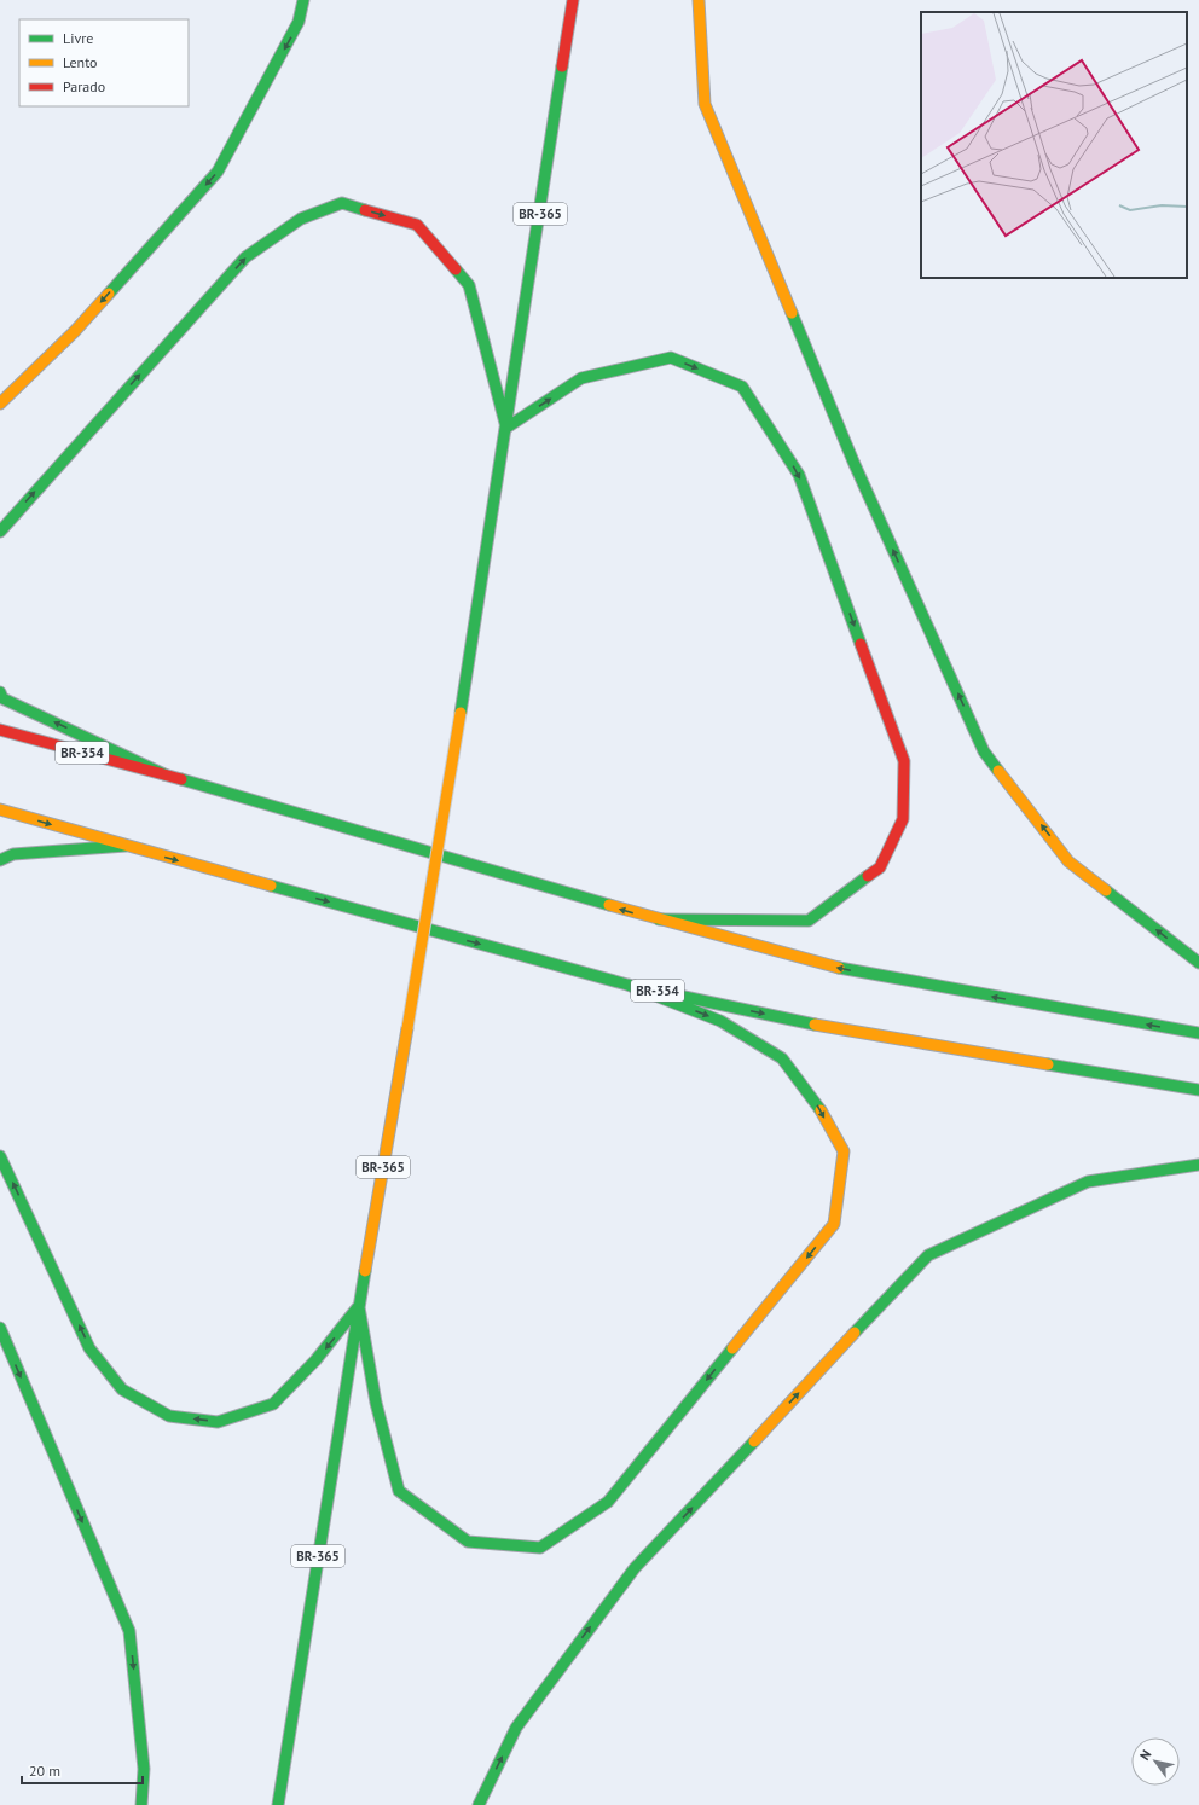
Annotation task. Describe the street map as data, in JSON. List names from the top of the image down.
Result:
{
  "streets": {
    "main road": ["BR-365", "BR-354"]
  },
  "legend": ["Livre", "Lento", "Parado"],
  "scale_bar": "20 m",
  "north": "top left"
}
